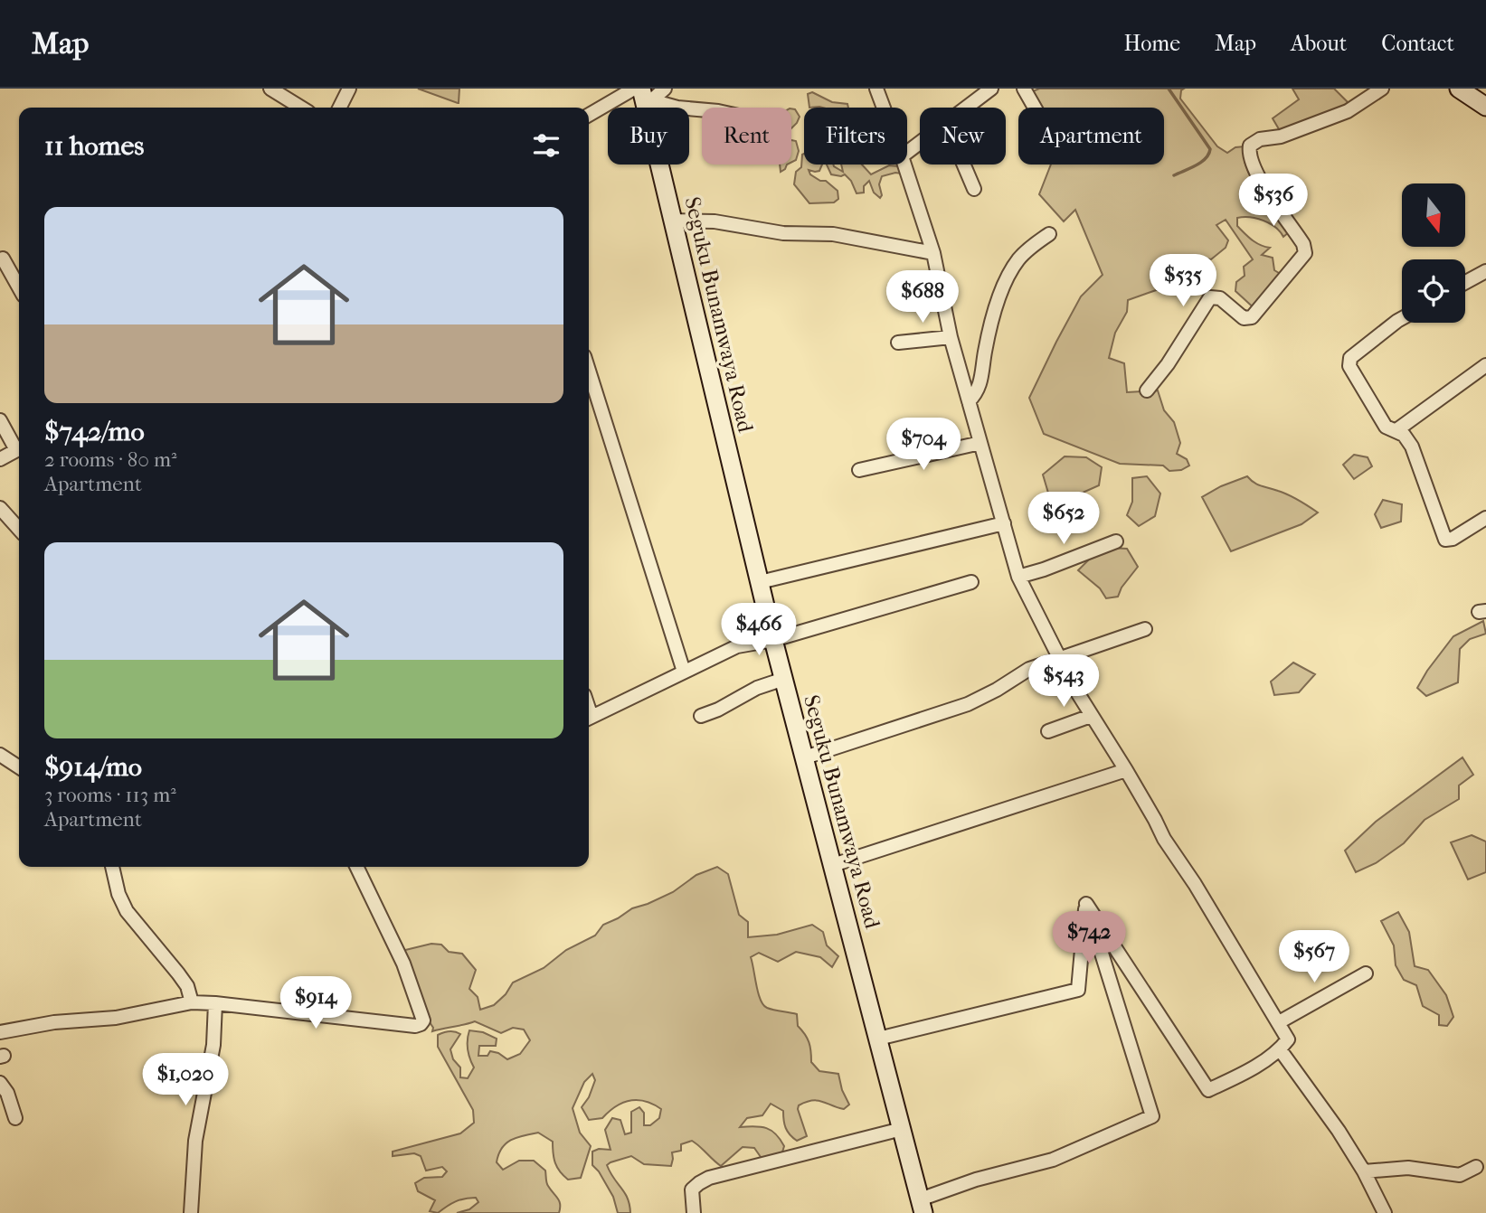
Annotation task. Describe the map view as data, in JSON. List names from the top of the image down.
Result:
{
  "streets": {
    "main road": ["Seguku Bunamwaya Road"]
  },
  "north": "bottom",
  "page": {
    "header": "Map",
    "nav": [
      "Home",
      "Map",
      "About",
      "Contact"
    ],
    "chip": [
      "Buy",
      "Rent",
      "Filters",
      "New",
      "Apartment"
    ],
    "heading": "11 homes",
    "price": [
      "$536",
      "$535",
      "$688",
      "$704",
      "$652",
      "$466",
      "$543",
      "$742",
      "$567",
      "$914",
      "$1,020"
    ],
    "list": [
      {
        "name": "$742/mo",
        "note": "2 rooms · 80 m² · Apartment"
      },
      {
        "name": "$914/mo",
        "note": "3 rooms · 113 m² · Apartment"
      }
    ]
  }
}
